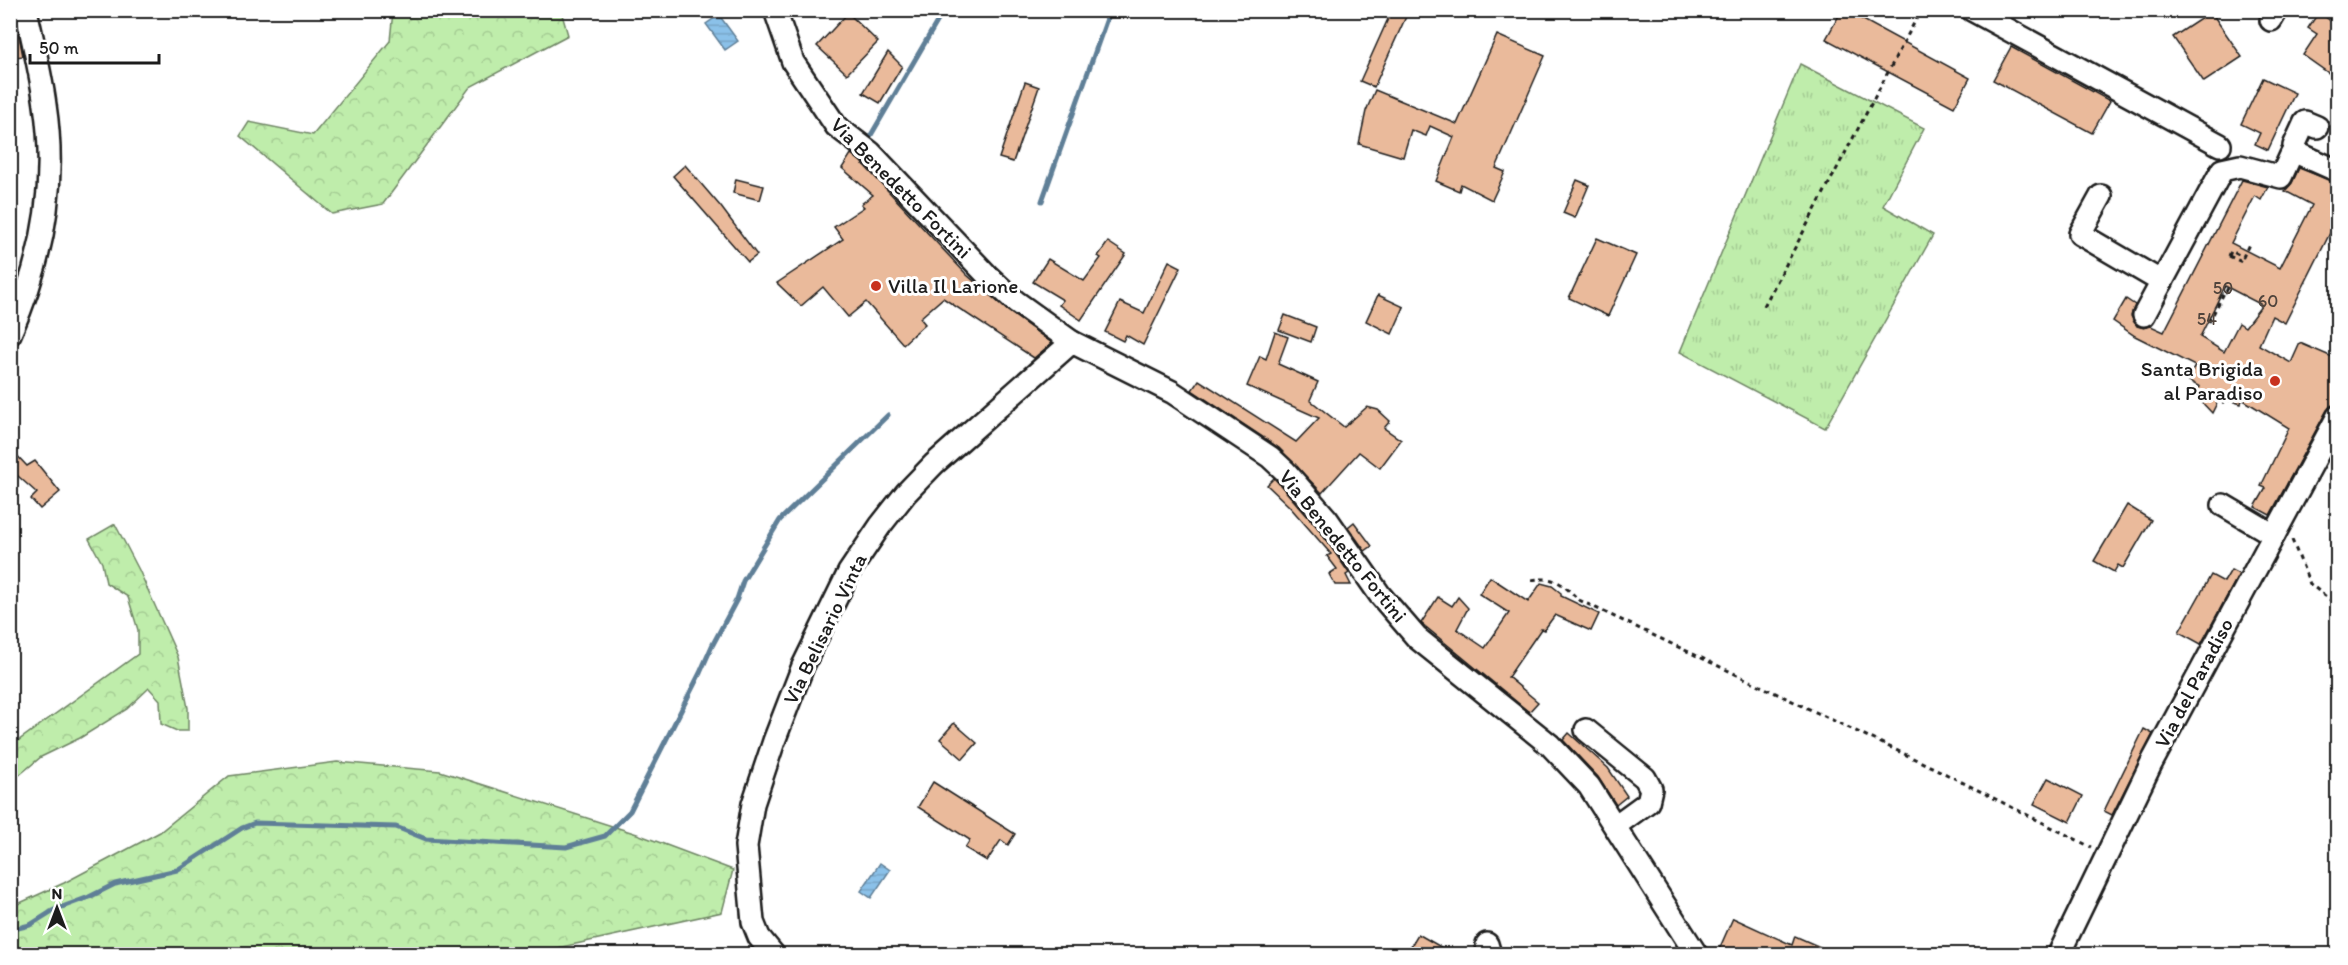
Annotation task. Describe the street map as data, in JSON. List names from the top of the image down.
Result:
{
  "streets": {
    "street": ["Via Benedetto Fortini", "Via Belisario Vinta", "Via del Paradiso"]
  },
  "crossings": [
    ["Via Benedetto Fortini", "Via Belisario Vinta"]
  ],
  "places": ["Villa Il Larione", "Santa Brigida al Paradiso"],
  "house_numbers": ["50", "60", "54"],
  "scale_bar": "50 m",
  "north": "top"
}
